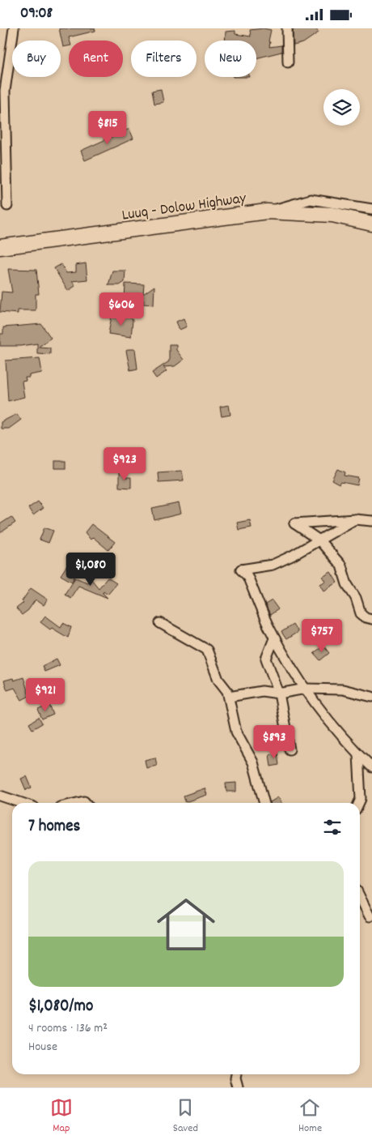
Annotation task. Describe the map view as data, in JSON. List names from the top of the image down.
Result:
{
  "streets": {
    "main road": ["Luuq - Dolow Highway"]
  },
  "page": {
    "status": "09:08",
    "chip": [
      "Buy",
      "Rent",
      "Filters",
      "New"
    ],
    "price": [
      "$815",
      "$606",
      "$923",
      "$1,080",
      "$757",
      "$921",
      "$893"
    ],
    "heading": "7 homes",
    "list": [
      {
        "name": "$1,080/mo",
        "note": "4 rooms · 136 m² · House"
      }
    ],
    "tabs": ["Map", "Saved", "Home"]
  }
}
